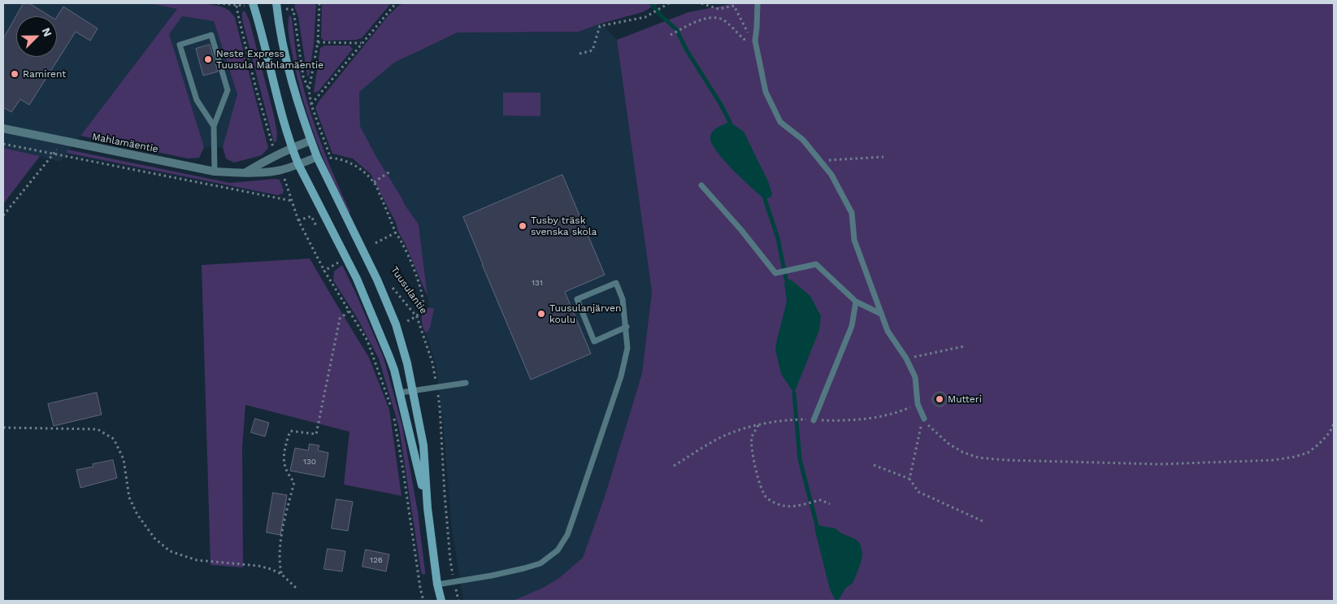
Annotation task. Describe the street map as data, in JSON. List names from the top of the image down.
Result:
{
  "streets": {
    "main road": ["Tuusulantie"],
    "street": ["Mahlamäentie"]
  },
  "crossings": [
    ["Mahlamäentie", "Tuusulantie"]
  ],
  "places": [
    "Neste Express Tuusula Mahlamäentie",
    "Ramirent",
    "Tusby träsk svenska skola",
    "Tuusulanjärven koulu",
    "Mutteri"
  ],
  "house_numbers": ["131", "130", "126"],
  "north": "top right"
}
